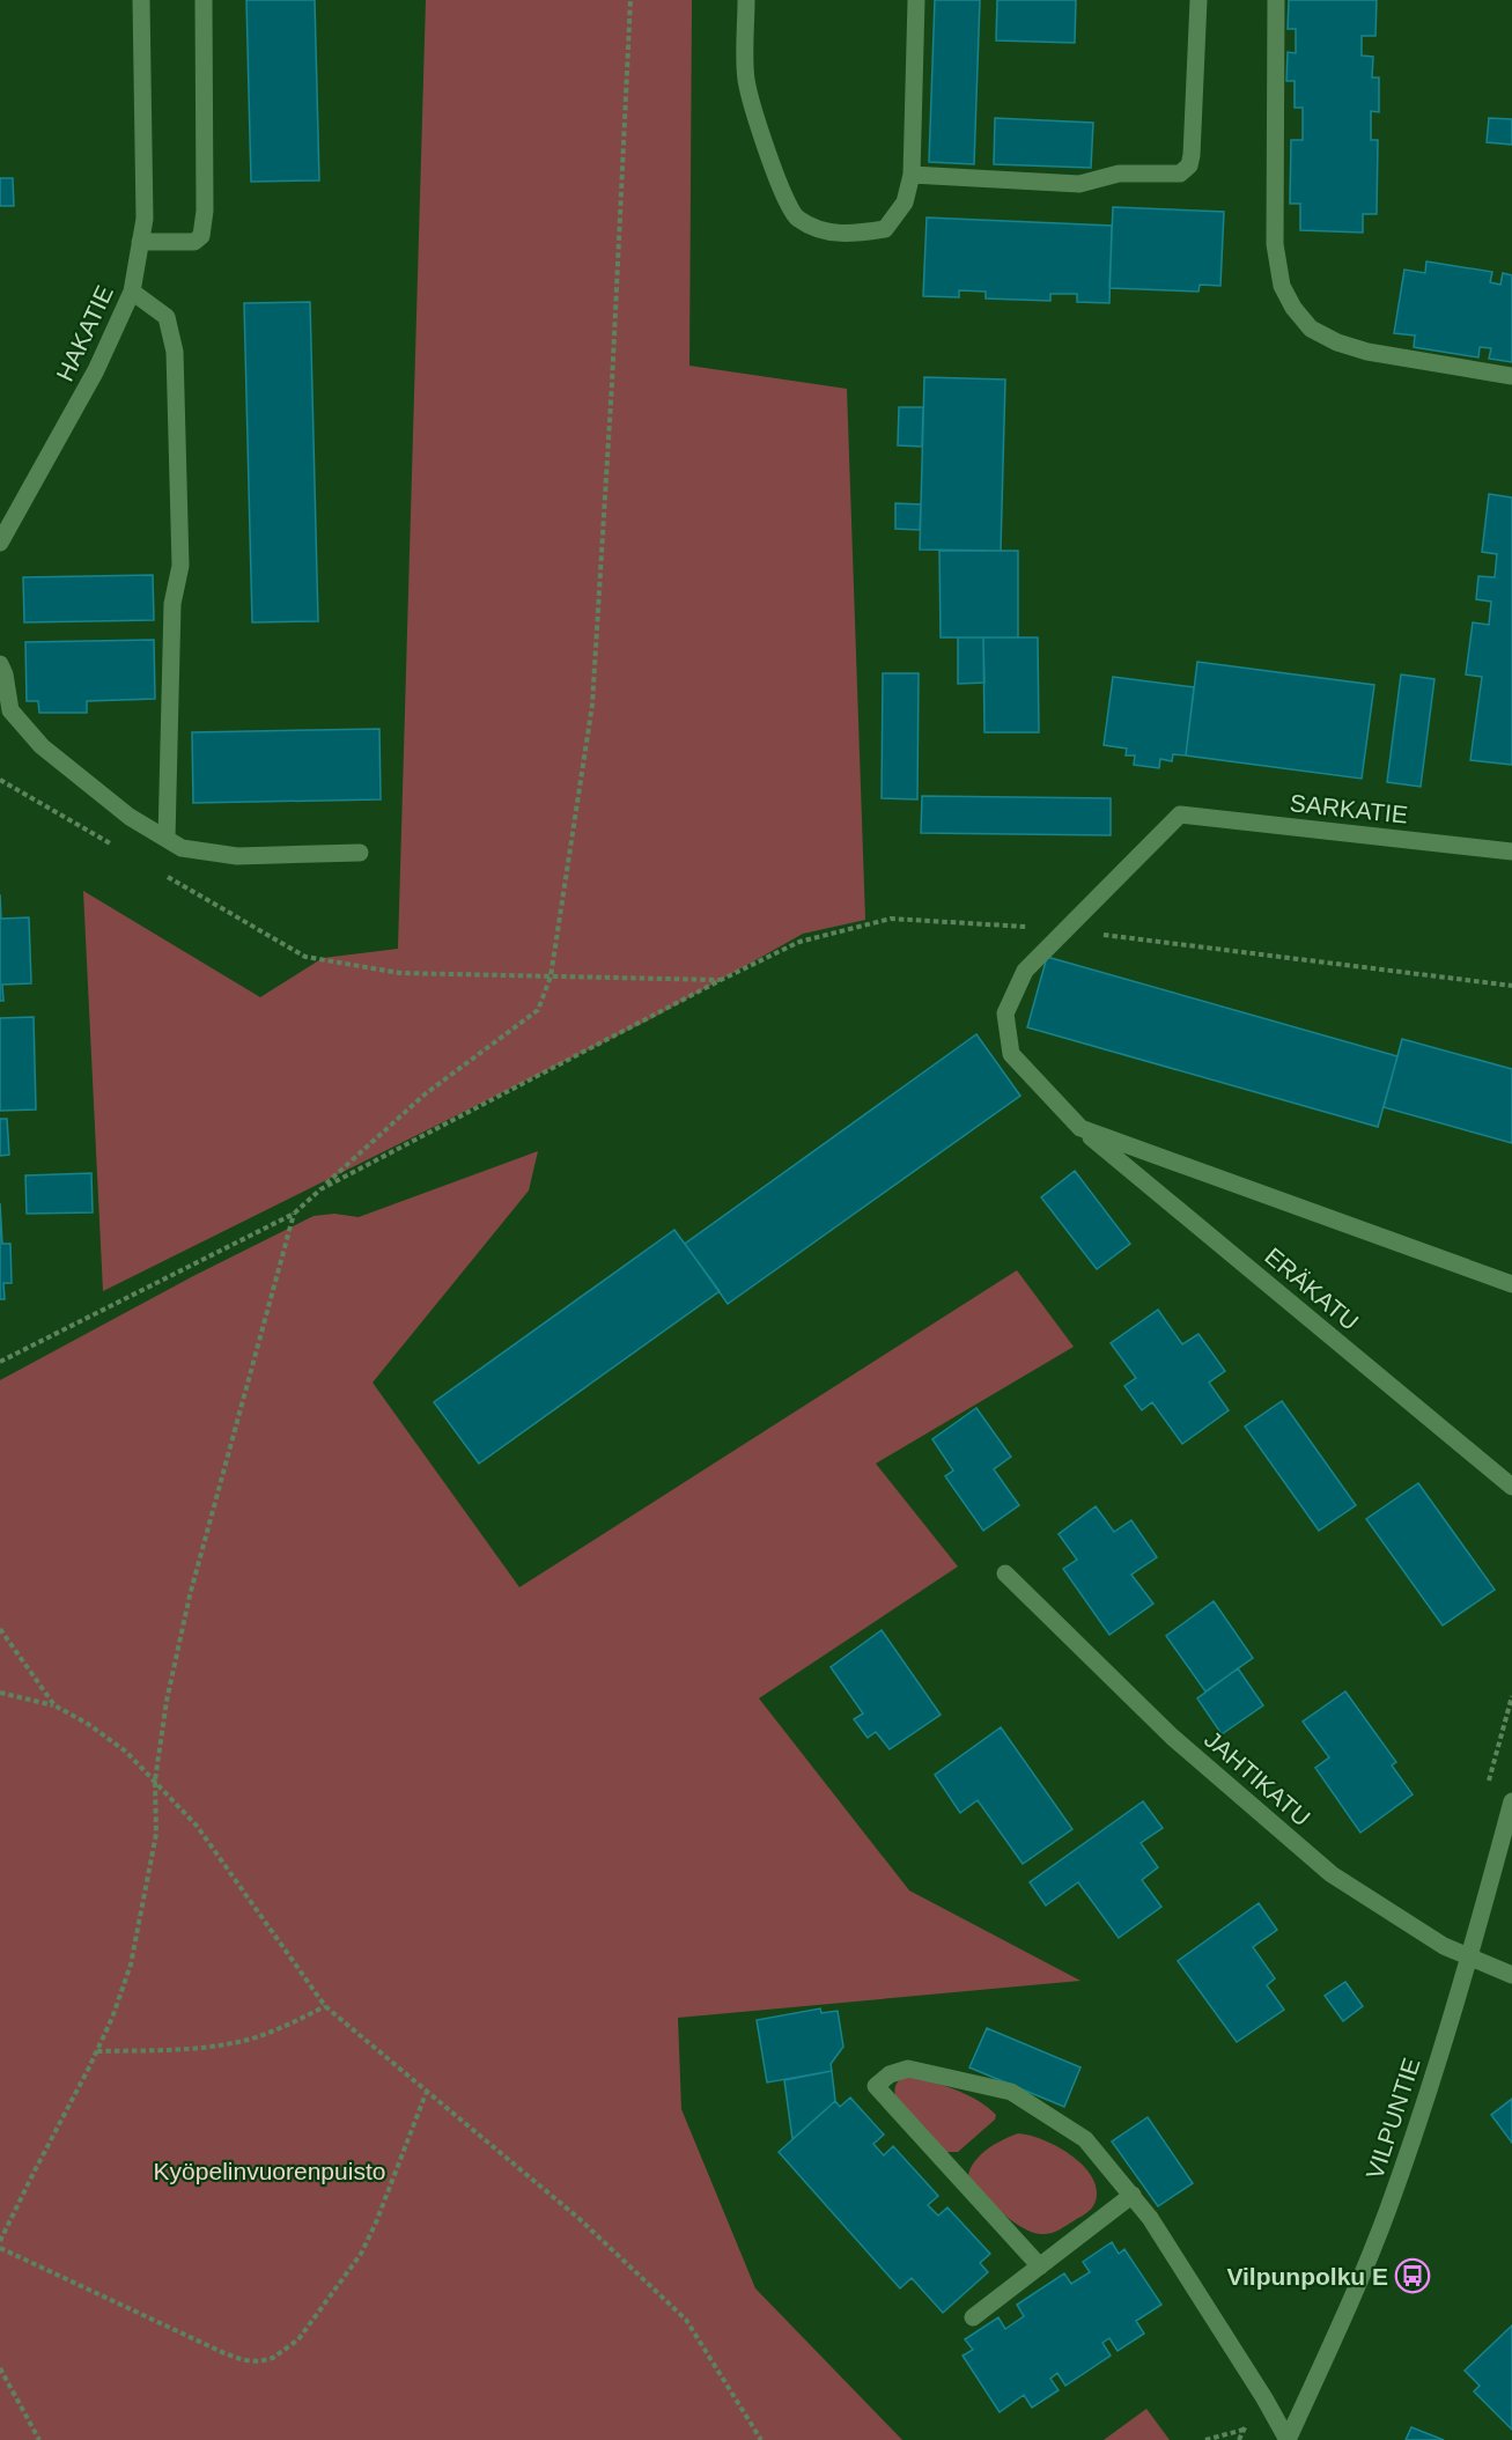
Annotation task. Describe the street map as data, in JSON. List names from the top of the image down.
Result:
{
  "streets": {
    "street": [
      "HAKATIE",
      "SARKATIE",
      "ERÄKATU",
      "JAHTIKATU",
      "VILPUNTIE"
    ]
  },
  "crossings": [
    ["SARKATIE", "ERÄKATU"],
    ["JAHTIKATU", "VILPUNTIE"]
  ],
  "parks": ["Kyöpelinvuorenpuisto"],
  "places": {
    "bus stop": ["Vilpunpolku E"]
  }
}
